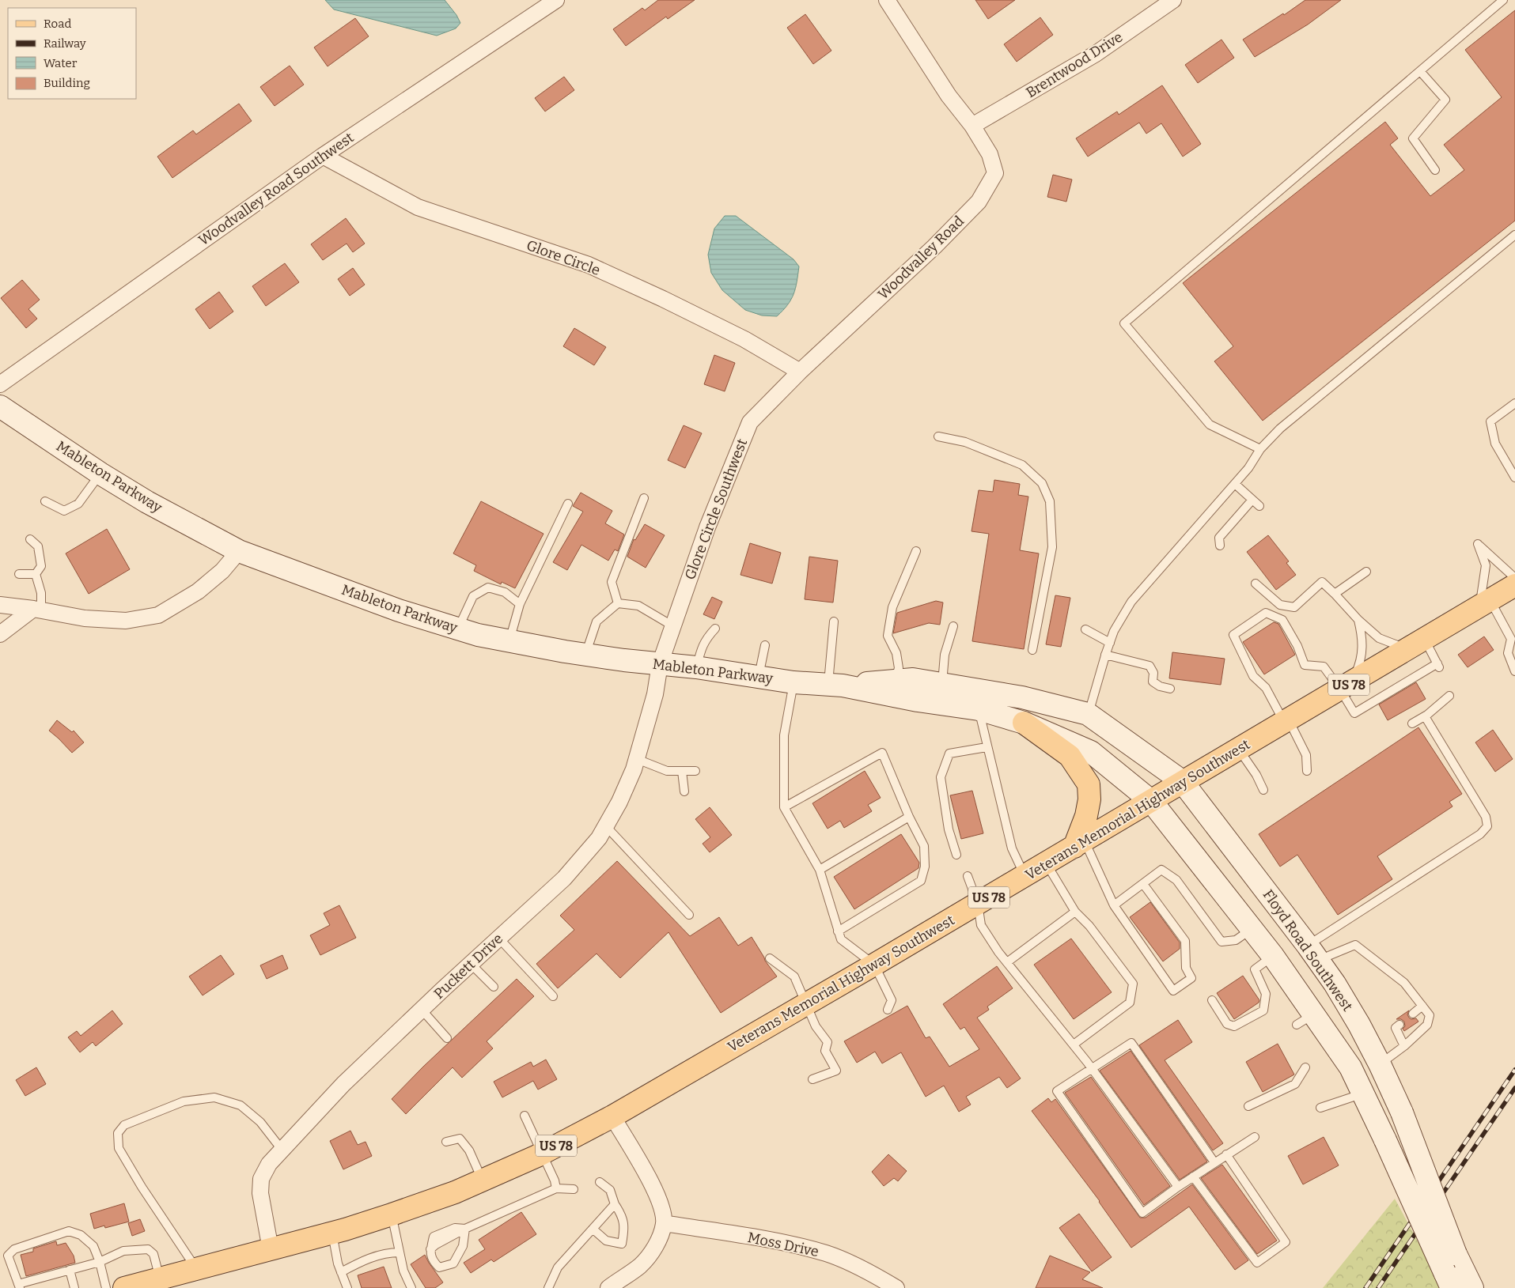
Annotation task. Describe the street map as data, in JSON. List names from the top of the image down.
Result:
{
  "streets": {
    "main road": [
      "Mableton Parkway",
      "US 78",
      "Veterans Memorial Highway Southwest",
      "Floyd Road Southwest"
    ],
    "street": [
      "Brentwood Drive",
      "Woodvalley Road Southwest",
      "Glore Circle",
      "Woodvalley Road",
      "Glore Circle Southwest",
      "Puckett Drive",
      "Moss Drive"
    ]
  },
  "crossings": [
    ["Brentwood Drive", "Woodvalley Road"],
    ["Woodvalley Road Southwest", "Glore Circle"],
    ["Glore Circle", "Woodvalley Road"],
    ["Glore Circle", "Glore Circle Southwest"],
    ["Woodvalley Road", "Glore Circle Southwest"],
    ["Mableton Parkway", "Glore Circle Southwest"],
    ["Mableton Parkway", "Veterans Memorial Highway Southwest"],
    ["Mableton Parkway", "Floyd Road Southwest"],
    ["Mableton Parkway", "Puckett Drive"],
    ["Glore Circle Southwest", "Puckett Drive"],
    ["Veterans Memorial Highway Southwest", "Floyd Road Southwest"],
    ["Veterans Memorial Highway Southwest", "Puckett Drive"]
  ],
  "legend": [
    "Road",
    "Railway",
    "Water",
    "Building"
  ]
}
